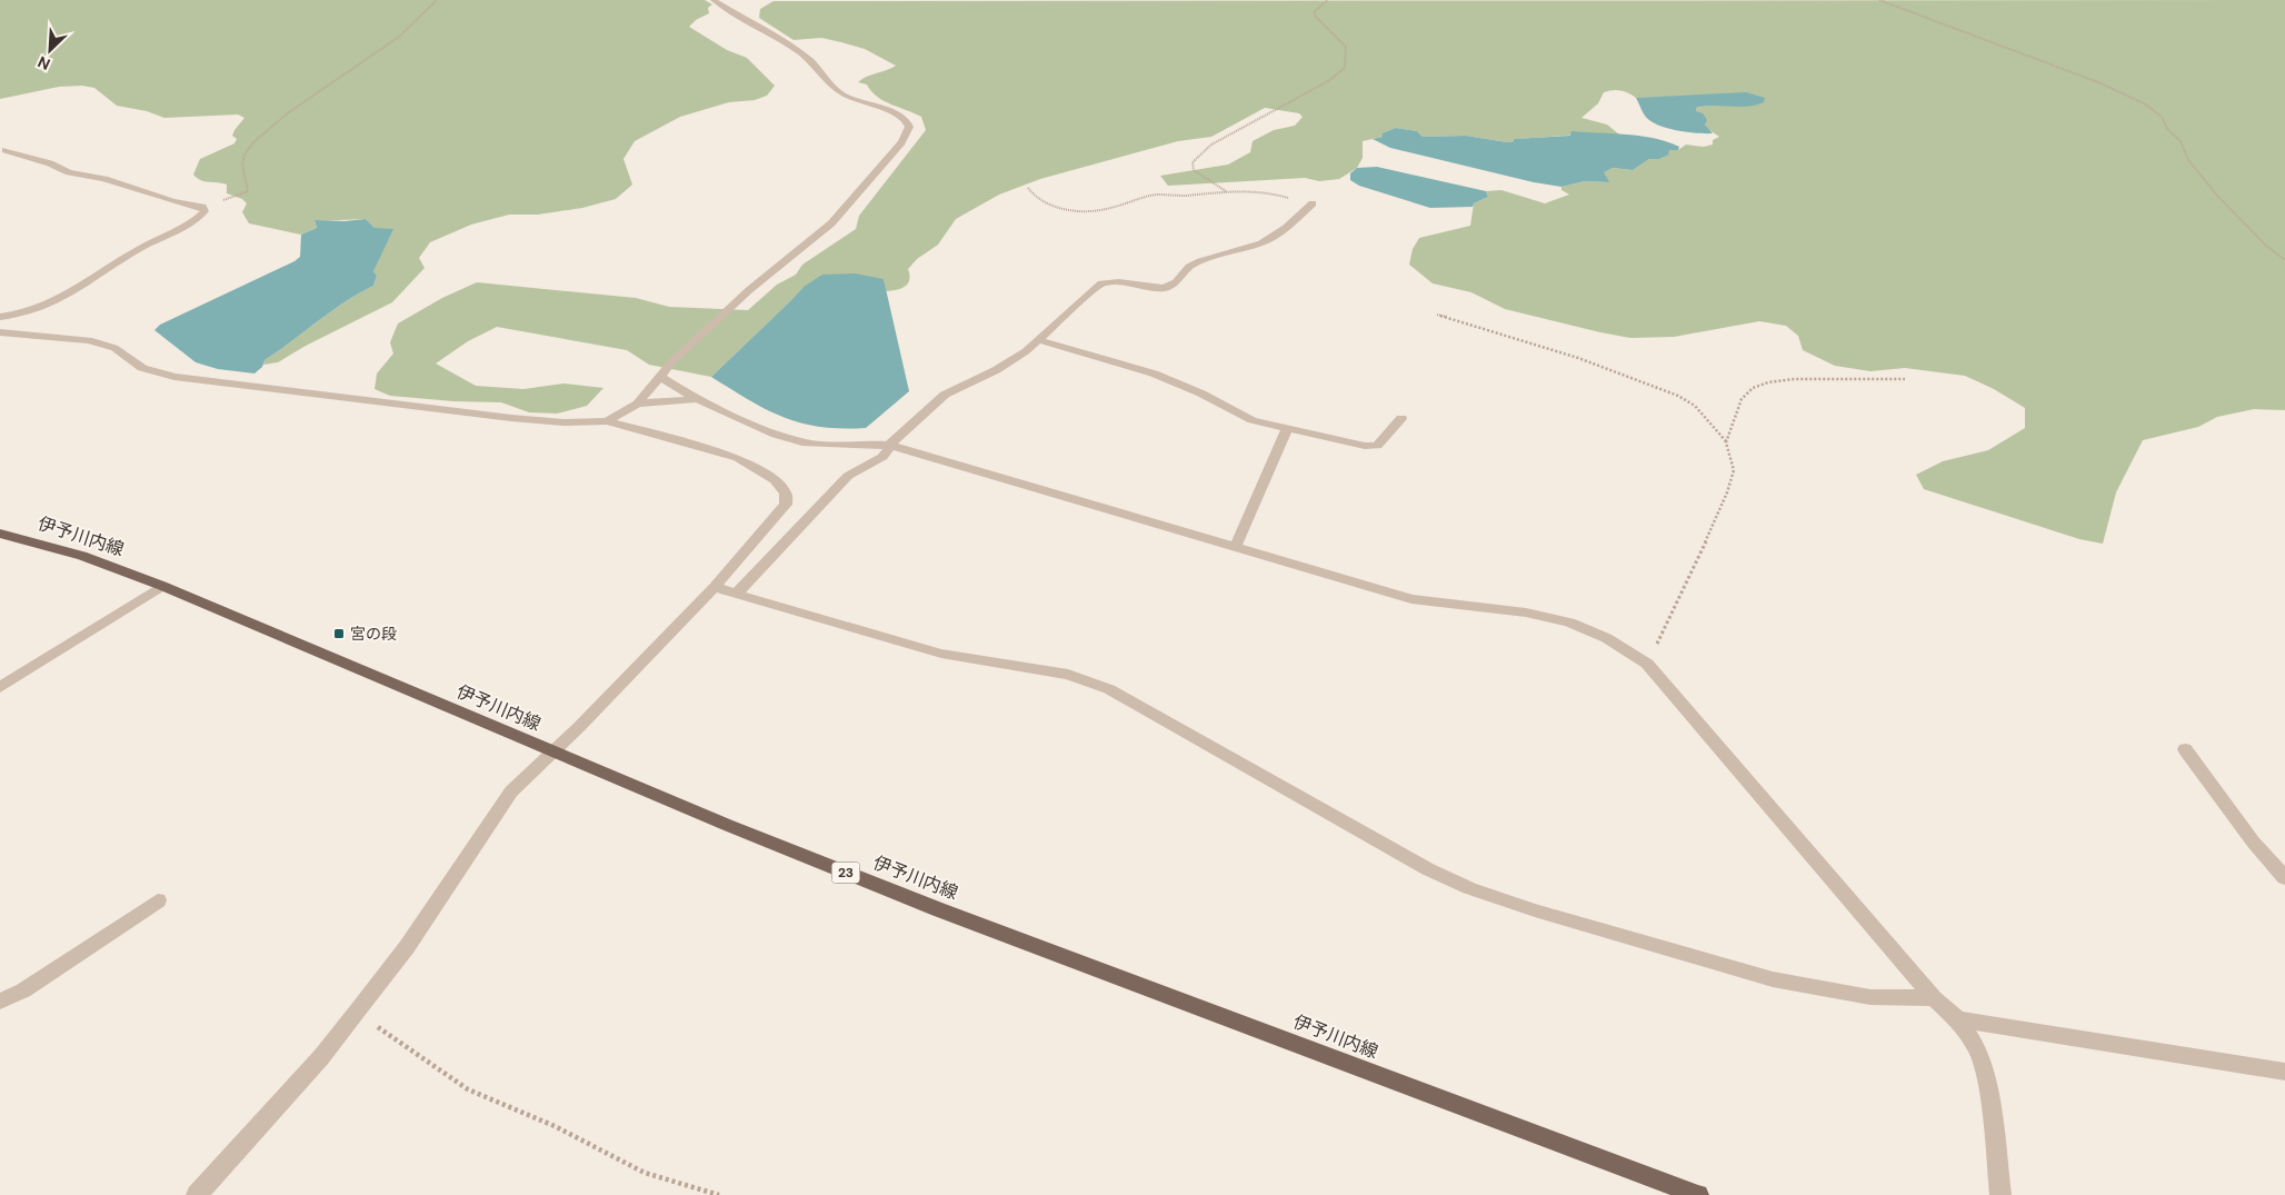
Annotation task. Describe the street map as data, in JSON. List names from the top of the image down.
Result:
{
  "streets": {
    "main road": ["伊予川内線", "23"]
  },
  "places": {
    "transit": ["宮の段"]
  },
  "north": "bottom left"
}
